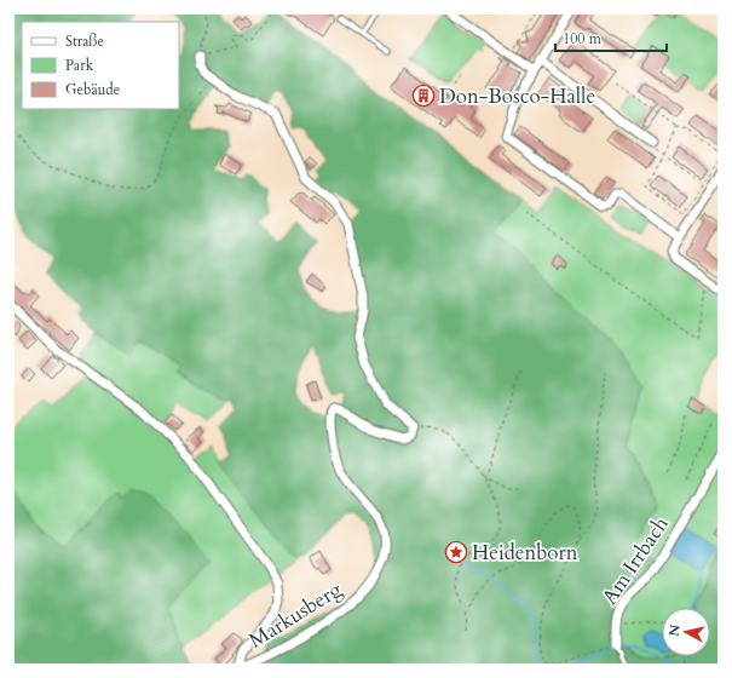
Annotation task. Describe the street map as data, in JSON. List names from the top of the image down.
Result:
{
  "streets": {
    "street": ["Am Irrbach", "Markusberg"]
  },
  "places": {
    "building": ["Don-Bosco-Halle"],
    "place": ["Heidenborn"]
  },
  "legend": ["Straße", "Park", "Gebäude"],
  "scale_bar": "100 m",
  "north": "left"
}
